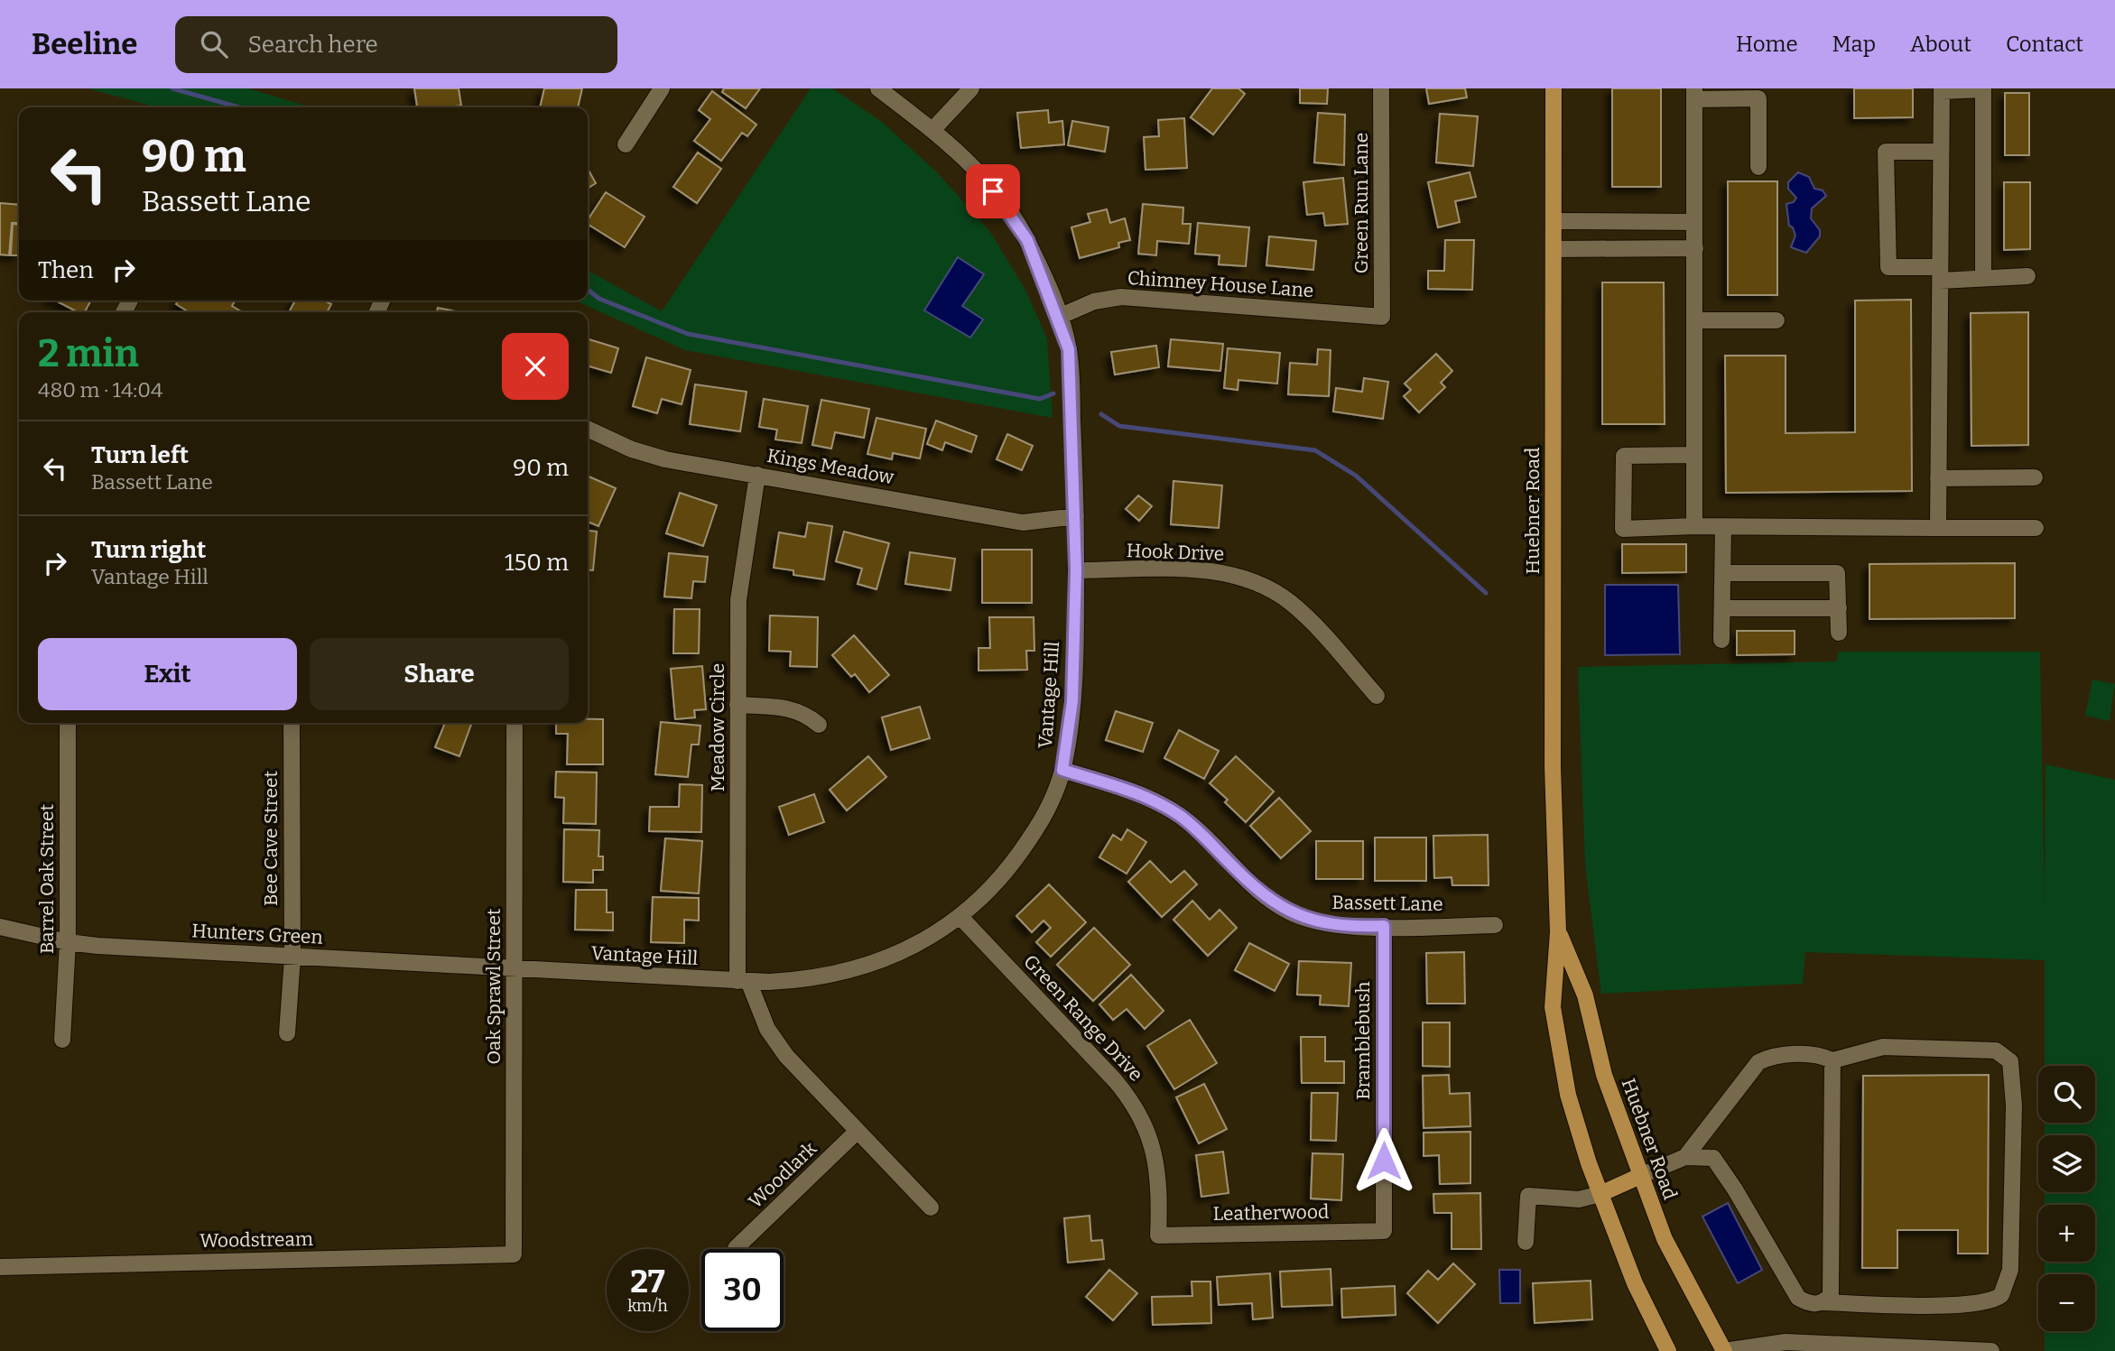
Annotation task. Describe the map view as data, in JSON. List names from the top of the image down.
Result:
{
  "streets": {
    "main road": ["Huebner Road"],
    "street": [
      "Green Run Lane",
      "Chimney House Lane",
      "Kings Meadow",
      "Hook Drive",
      "Vantage Hill",
      "Meadow Circle",
      "Bee Cave Street",
      "Barrel Oak Street",
      "Bassett Lane",
      "Hunters Green",
      "Oak Sprawl Street",
      "Green Range Drive",
      "Bramblebush",
      "Woodlark",
      "Leatherwood",
      "Woodstream"
    ]
  },
  "crossings": [
    ["Green Run Lane", "Chimney House Lane"],
    ["Chimney House Lane", "Vantage Hill"],
    ["Kings Meadow", "Vantage Hill"],
    ["Kings Meadow", "Meadow Circle"],
    ["Hook Drive", "Vantage Hill"],
    ["Vantage Hill", "Meadow Circle"],
    ["Vantage Hill", "Bassett Lane"],
    ["Vantage Hill", "Hunters Green"],
    ["Vantage Hill", "Oak Sprawl Street"],
    ["Vantage Hill", "Green Range Drive"],
    ["Meadow Circle", "Woodlark"],
    ["Bee Cave Street", "Hunters Green"],
    ["Barrel Oak Street", "Hunters Green"],
    ["Bassett Lane", "Bramblebush"],
    ["Hunters Green", "Oak Sprawl Street"],
    ["Oak Sprawl Street", "Woodstream"],
    ["Green Range Drive", "Leatherwood"],
    ["Bramblebush", "Leatherwood"]
  ],
  "page": {
    "header": "Beeline",
    "search": "Search here",
    "nav": [
      "Home",
      "Map",
      "About",
      "Contact"
    ],
    "turn": ["90 m", "Bassett Lane"],
    "then": "Then",
    "heading": ["2 min", "480 m · 14:04"],
    "list": [
      {
        "name": "Turn left",
        "note": "Bassett Lane",
        "value": "90 m"
      },
      {
        "name": "Turn right",
        "note": "Vantage Hill",
        "value": "150 m"
      }
    ],
    "buttons": ["Exit", "Share"],
    "map_buttons": ["+", "−"],
    "speed": "27 km/h",
    "limit": "30"
  }
}
